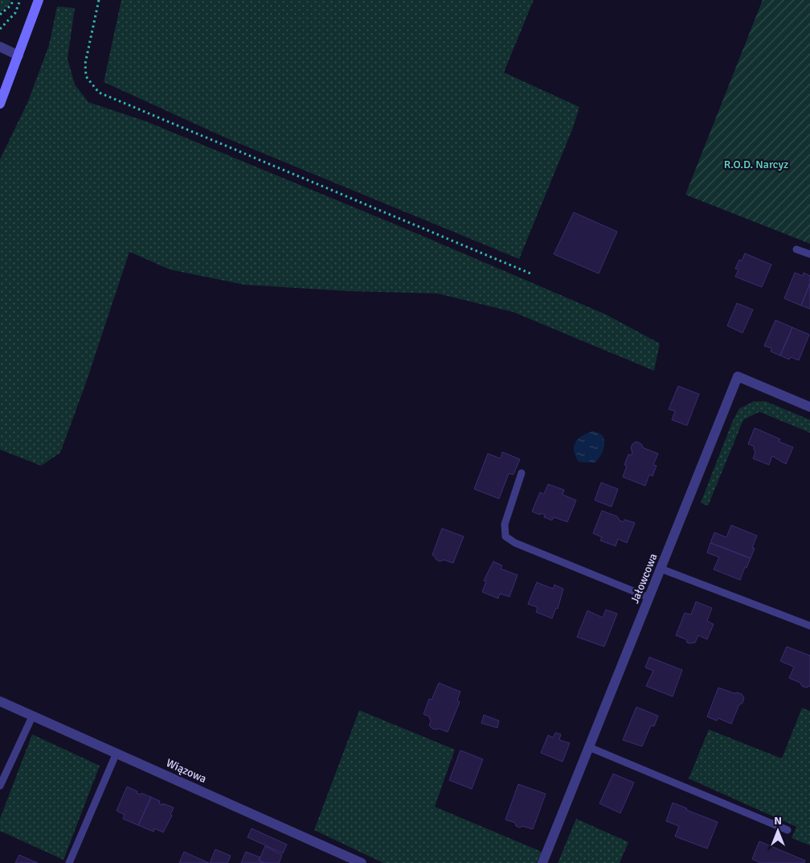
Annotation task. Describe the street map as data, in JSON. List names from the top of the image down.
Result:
{
  "streets": {
    "street": ["Jałowcowa", "Wiązowa"]
  },
  "parks": ["R.O.D. Narcyz"],
  "north": "top"
}
